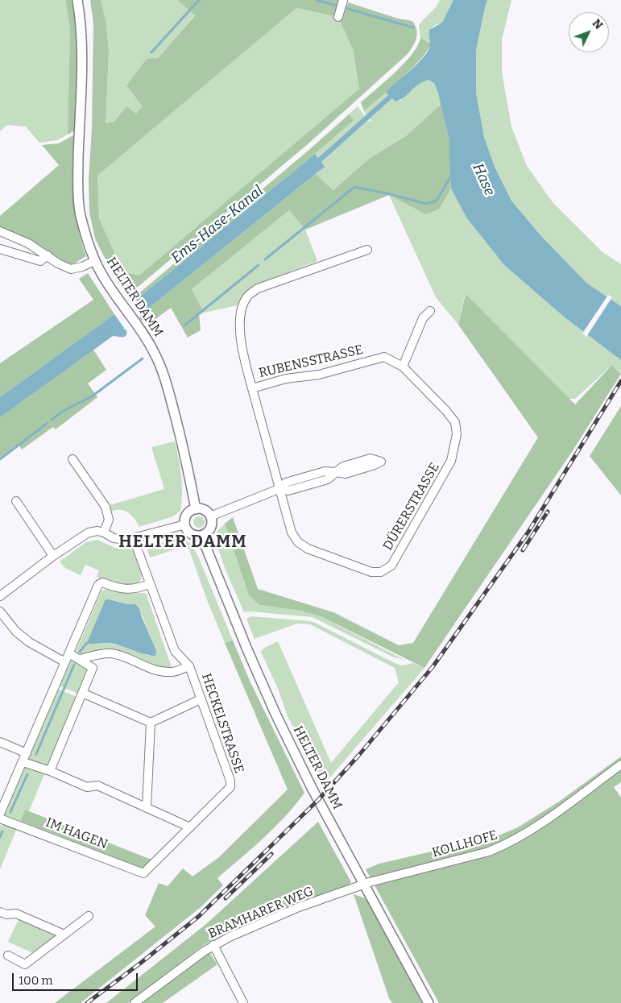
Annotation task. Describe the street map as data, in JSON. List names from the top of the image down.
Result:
{
  "streets": {
    "street": [
      "HELTER DAMM",
      "RUBENSSTRASSE",
      "DÜRERSTRASSE",
      "HECKELSTRASSE",
      "IM HAGEN",
      "KOLLHOFE",
      "BRAMHARER WEG"
    ]
  },
  "crossings": [
    ["HELTER DAMM", "KOLLHOFE"],
    ["HELTER DAMM", "BRAMHARER WEG"],
    ["RUBENSSTRASSE", "DÜRERSTRASSE"],
    ["HECKELSTRASSE", "IM HAGEN"],
    ["KOLLHOFE", "BRAMHARER WEG"]
  ],
  "districts": ["HELTER DAMM"],
  "water": ["Hase", "Ems-Hase-Kanal"],
  "scale_bar": "100 m",
  "north": "top right"
}
